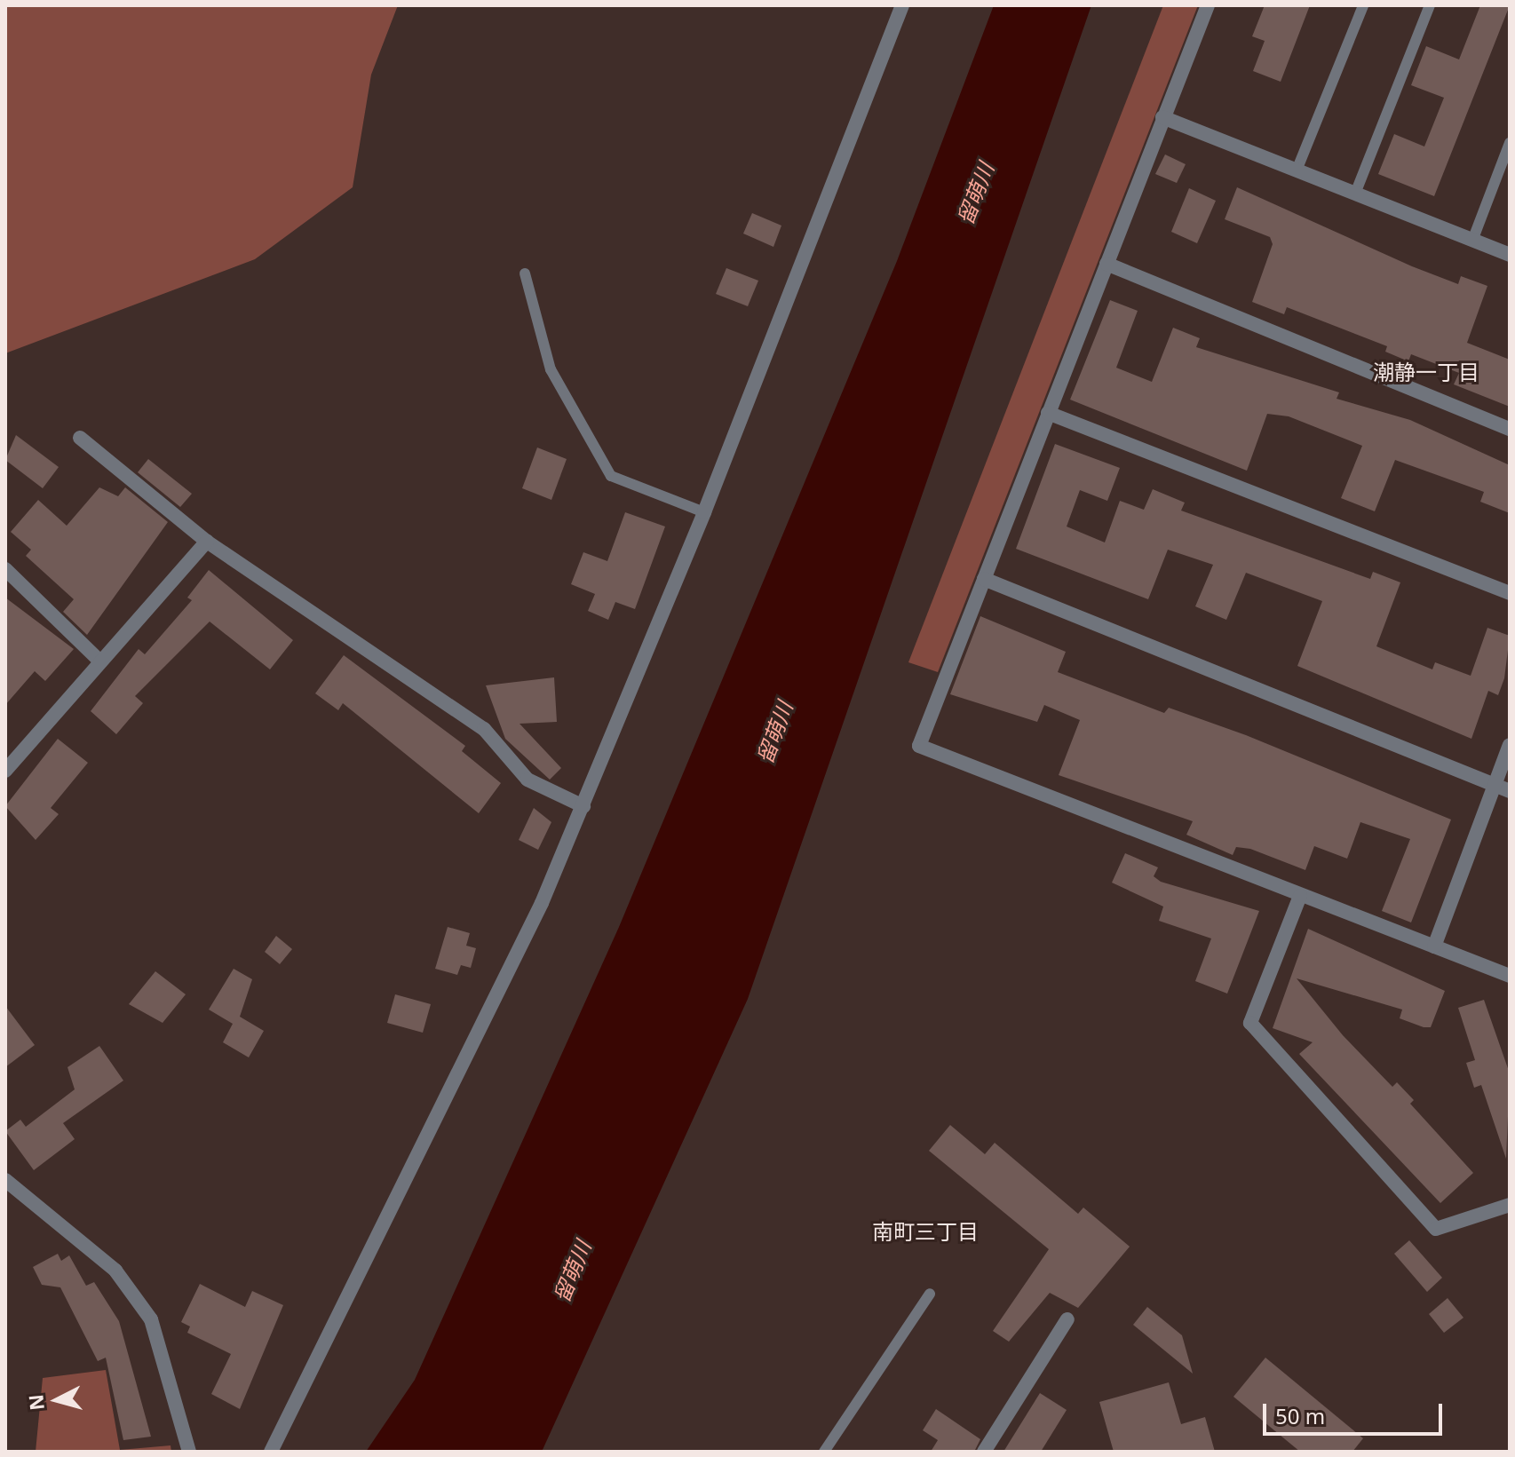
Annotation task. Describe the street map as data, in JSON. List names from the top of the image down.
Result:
{
  "districts": ["潮静一丁目", "南町三丁目"],
  "water": ["留萌川"],
  "scale_bar": "50 m",
  "north": "left"
}
